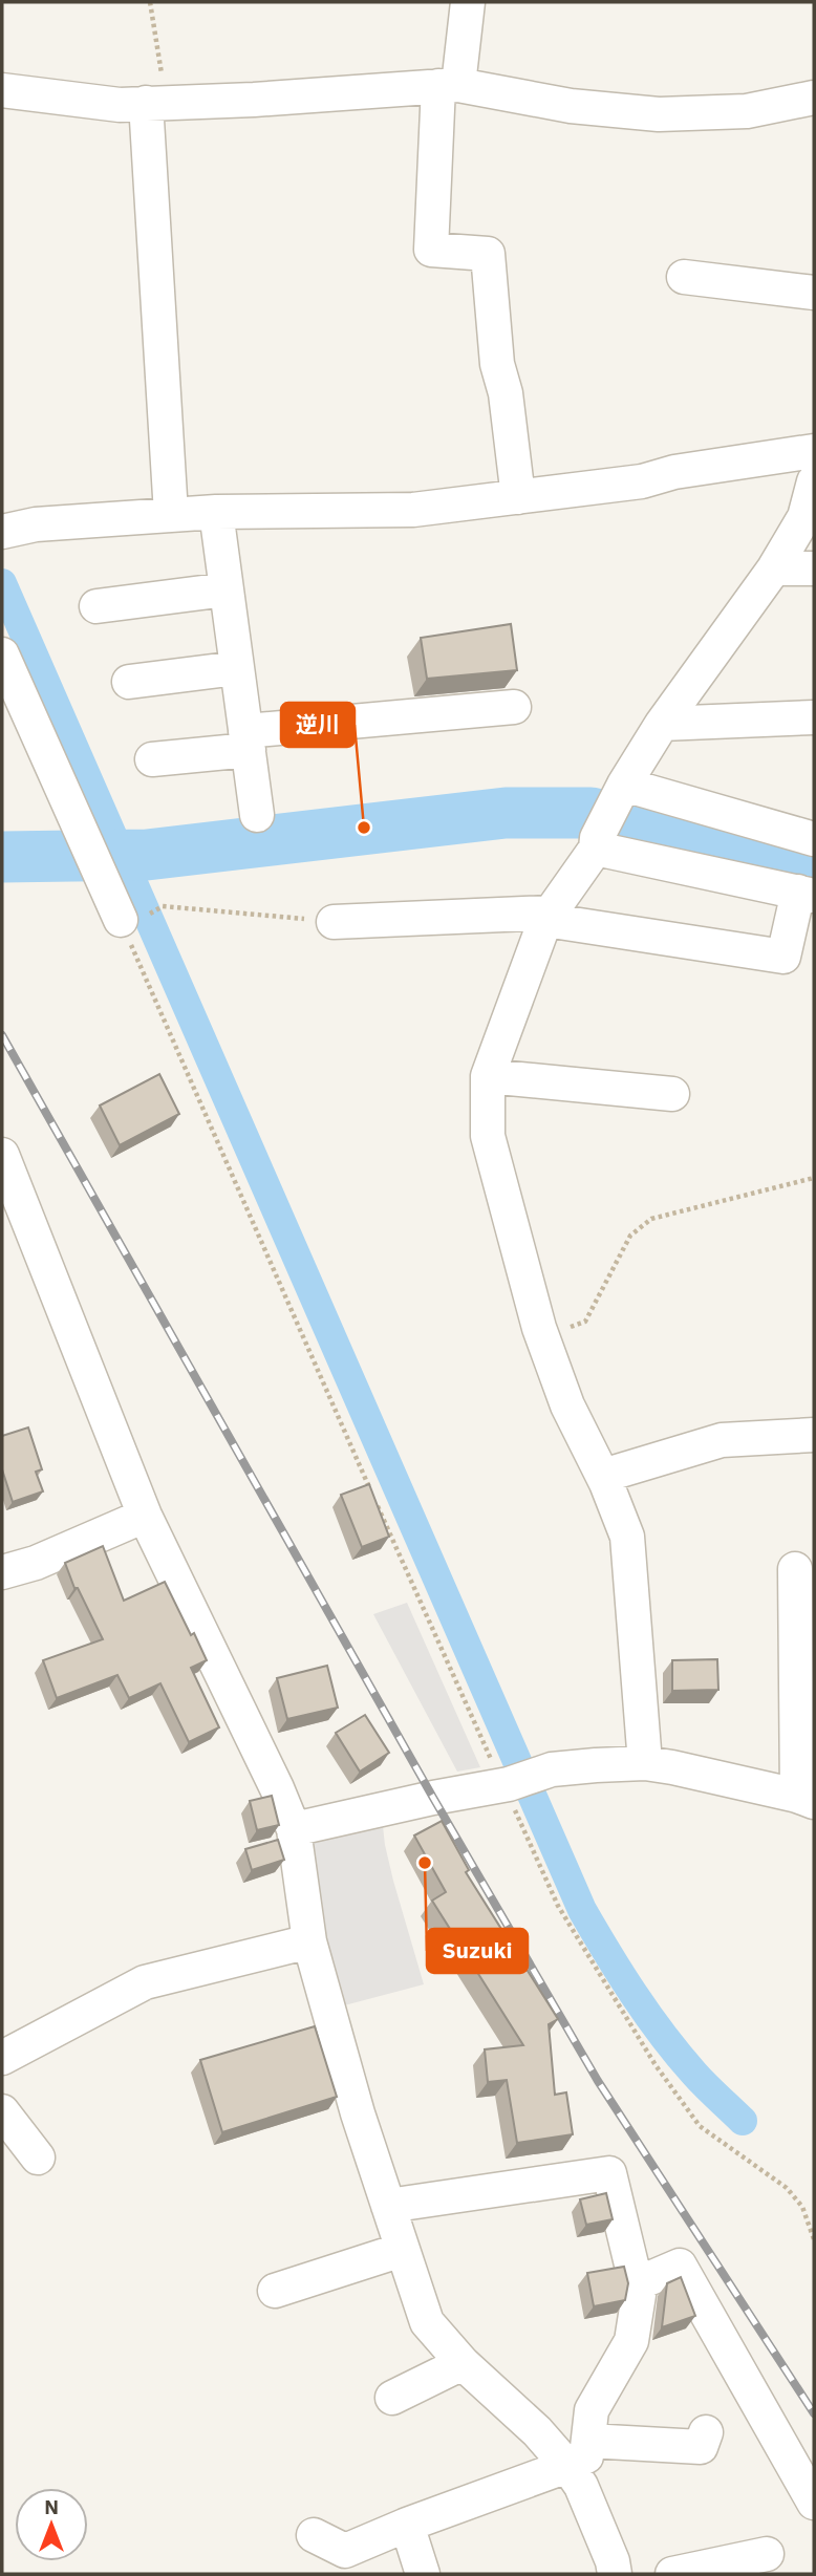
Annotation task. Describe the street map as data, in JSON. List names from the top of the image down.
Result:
{
  "places": ["逆川", "Suzuki"],
  "north": "top"
}
